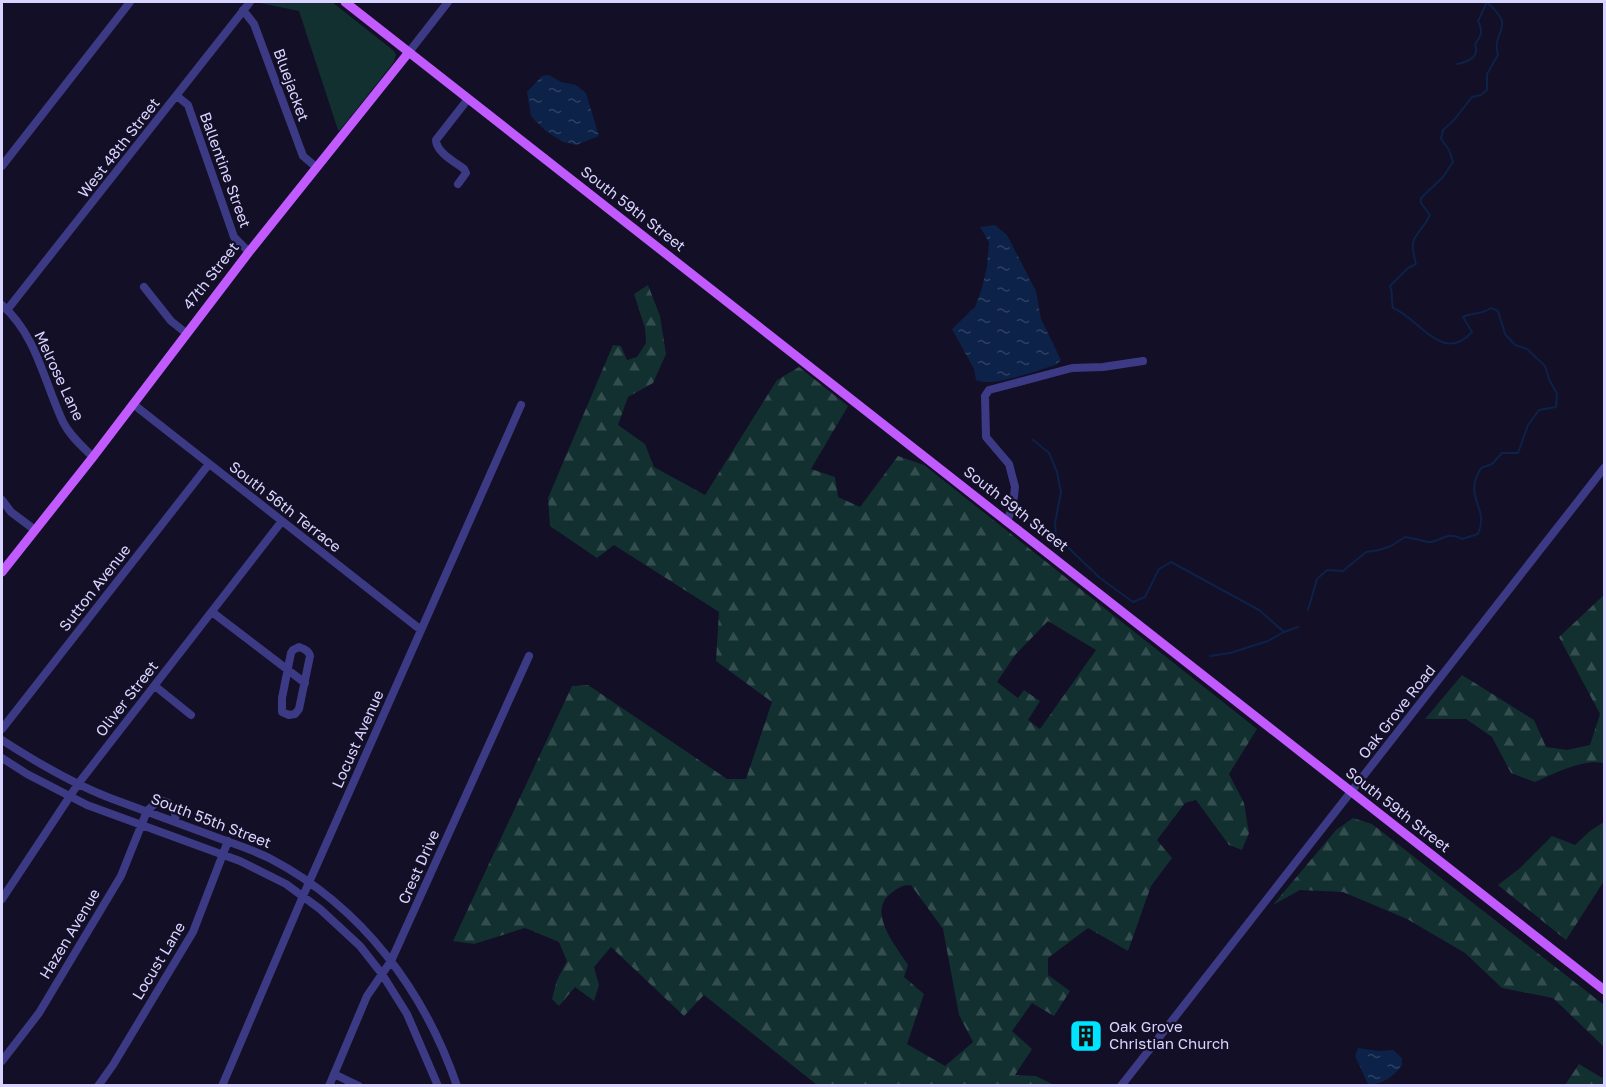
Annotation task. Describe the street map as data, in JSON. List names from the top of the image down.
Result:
{
  "streets": {
    "main road": ["South 59th Street", "47th Street"],
    "street": [
      "Bluejacket",
      "West 48th Street",
      "Ballentine Street",
      "Melrose Lane",
      "South 56th Terrace",
      "Sutton Avenue",
      "Oliver Street",
      "Oak Grove Road",
      "Locust Avenue",
      "South 55th Street",
      "Crest Drive",
      "Hazen Avenue",
      "Locust Lane"
    ]
  },
  "crossings": [
    ["Bluejacket", "West 48th Street"],
    ["Bluejacket", "47th Street"],
    ["West 48th Street", "Ballentine Street"],
    ["West 48th Street", "Melrose Lane"],
    ["Ballentine Street", "47th Street"],
    ["South 59th Street", "47th Street"],
    ["South 59th Street", "Oak Grove Road"],
    ["47th Street", "Melrose Lane"],
    ["47th Street", "South 56th Terrace"],
    ["South 56th Terrace", "Sutton Avenue"],
    ["South 56th Terrace", "Oliver Street"],
    ["South 56th Terrace", "Locust Avenue"],
    ["Oliver Street", "South 55th Street"],
    ["Locust Avenue", "South 55th Street"],
    ["South 55th Street", "Crest Drive"],
    ["South 55th Street", "Hazen Avenue"],
    ["South 55th Street", "Locust Lane"]
  ],
  "places": {
    "building": ["Oak Grove Christian Church"]
  }
}
